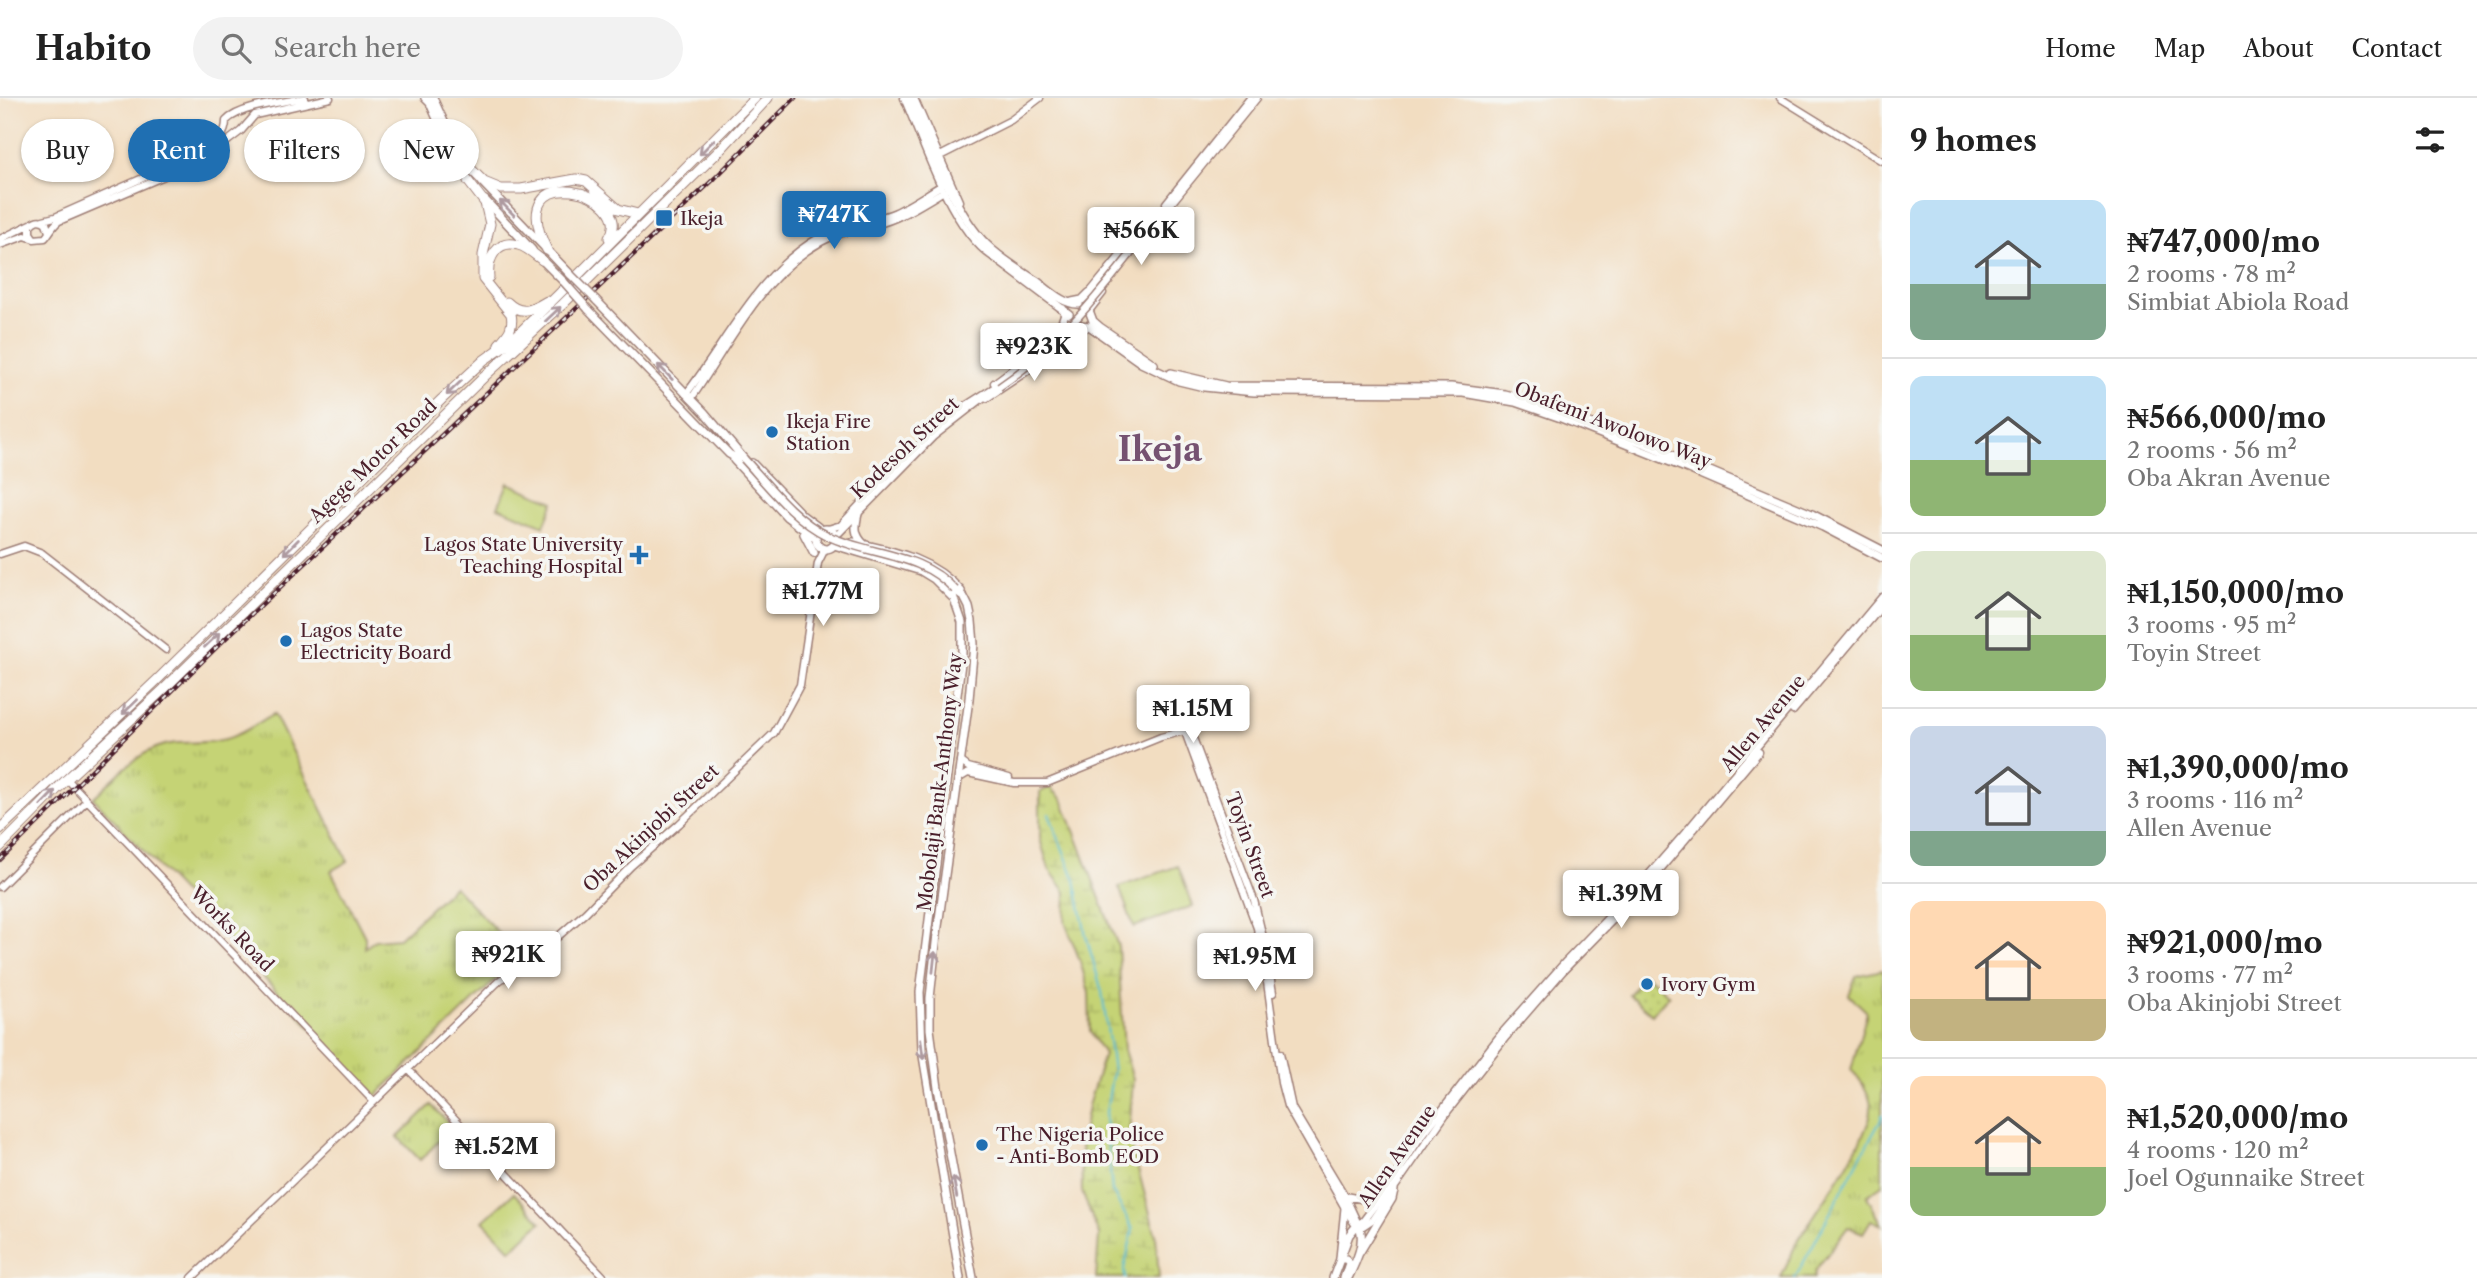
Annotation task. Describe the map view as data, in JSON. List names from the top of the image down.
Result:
{
  "streets": {
    "highway": ["Agege Motor Road"],
    "main road": [
      "Obafemi Awolowo Way",
      "Kodesoh Street",
      "Allen Avenue",
      "Mobolaji Bank-Anthony Way",
      "Oba Akinjobi Street",
      "Toyin Street",
      "Works Road"
    ]
  },
  "crossings": [
    ["Agege Motor Road", "Works Road"],
    ["Allen Avenue", "Toyin Street"],
    ["Oba Akinjobi Street", "Works Road"]
  ],
  "districts": ["Ikeja"],
  "places": {
    "transit": ["Ikeja"],
    "other": [
      "Ikeja Fire Station",
      "Lagos State Electricity Board",
      "Ivory Gym",
      "The Nigeria Police - Anti-Bomb EOD"
    ],
    "health": ["Lagos State University Teaching Hospital"]
  },
  "page": {
    "header": "Habito",
    "search": "Search here",
    "nav": [
      "Home",
      "Map",
      "About",
      "Contact"
    ],
    "heading": "9 homes",
    "chip": [
      "Buy",
      "Rent",
      "Filters",
      "New"
    ],
    "list": [
      {
        "name": "₦747,000/mo",
        "note": "2 rooms · 78 m² · Simbiat Abiola Road"
      },
      {
        "name": "₦566,000/mo",
        "note": "2 rooms · 56 m² · Oba Akran Avenue"
      },
      {
        "name": "₦1,150,000/mo",
        "note": "3 rooms · 95 m² · Toyin Street"
      },
      {
        "name": "₦1,390,000/mo",
        "note": "3 rooms · 116 m² · Allen Avenue"
      },
      {
        "name": "₦921,000/mo",
        "note": "3 rooms · 77 m² · Oba Akinjobi Street"
      },
      {
        "name": "₦1,520,000/mo",
        "note": "4 rooms · 120 m² · Joel Ogunnaike Street"
      }
    ],
    "price": [
      "₦747K",
      "₦566K",
      "₦923K",
      "₦1.77M",
      "₦1.15M",
      "₦1.39M",
      "₦921K",
      "₦1.95M",
      "₦1.52M"
    ]
  }
}
